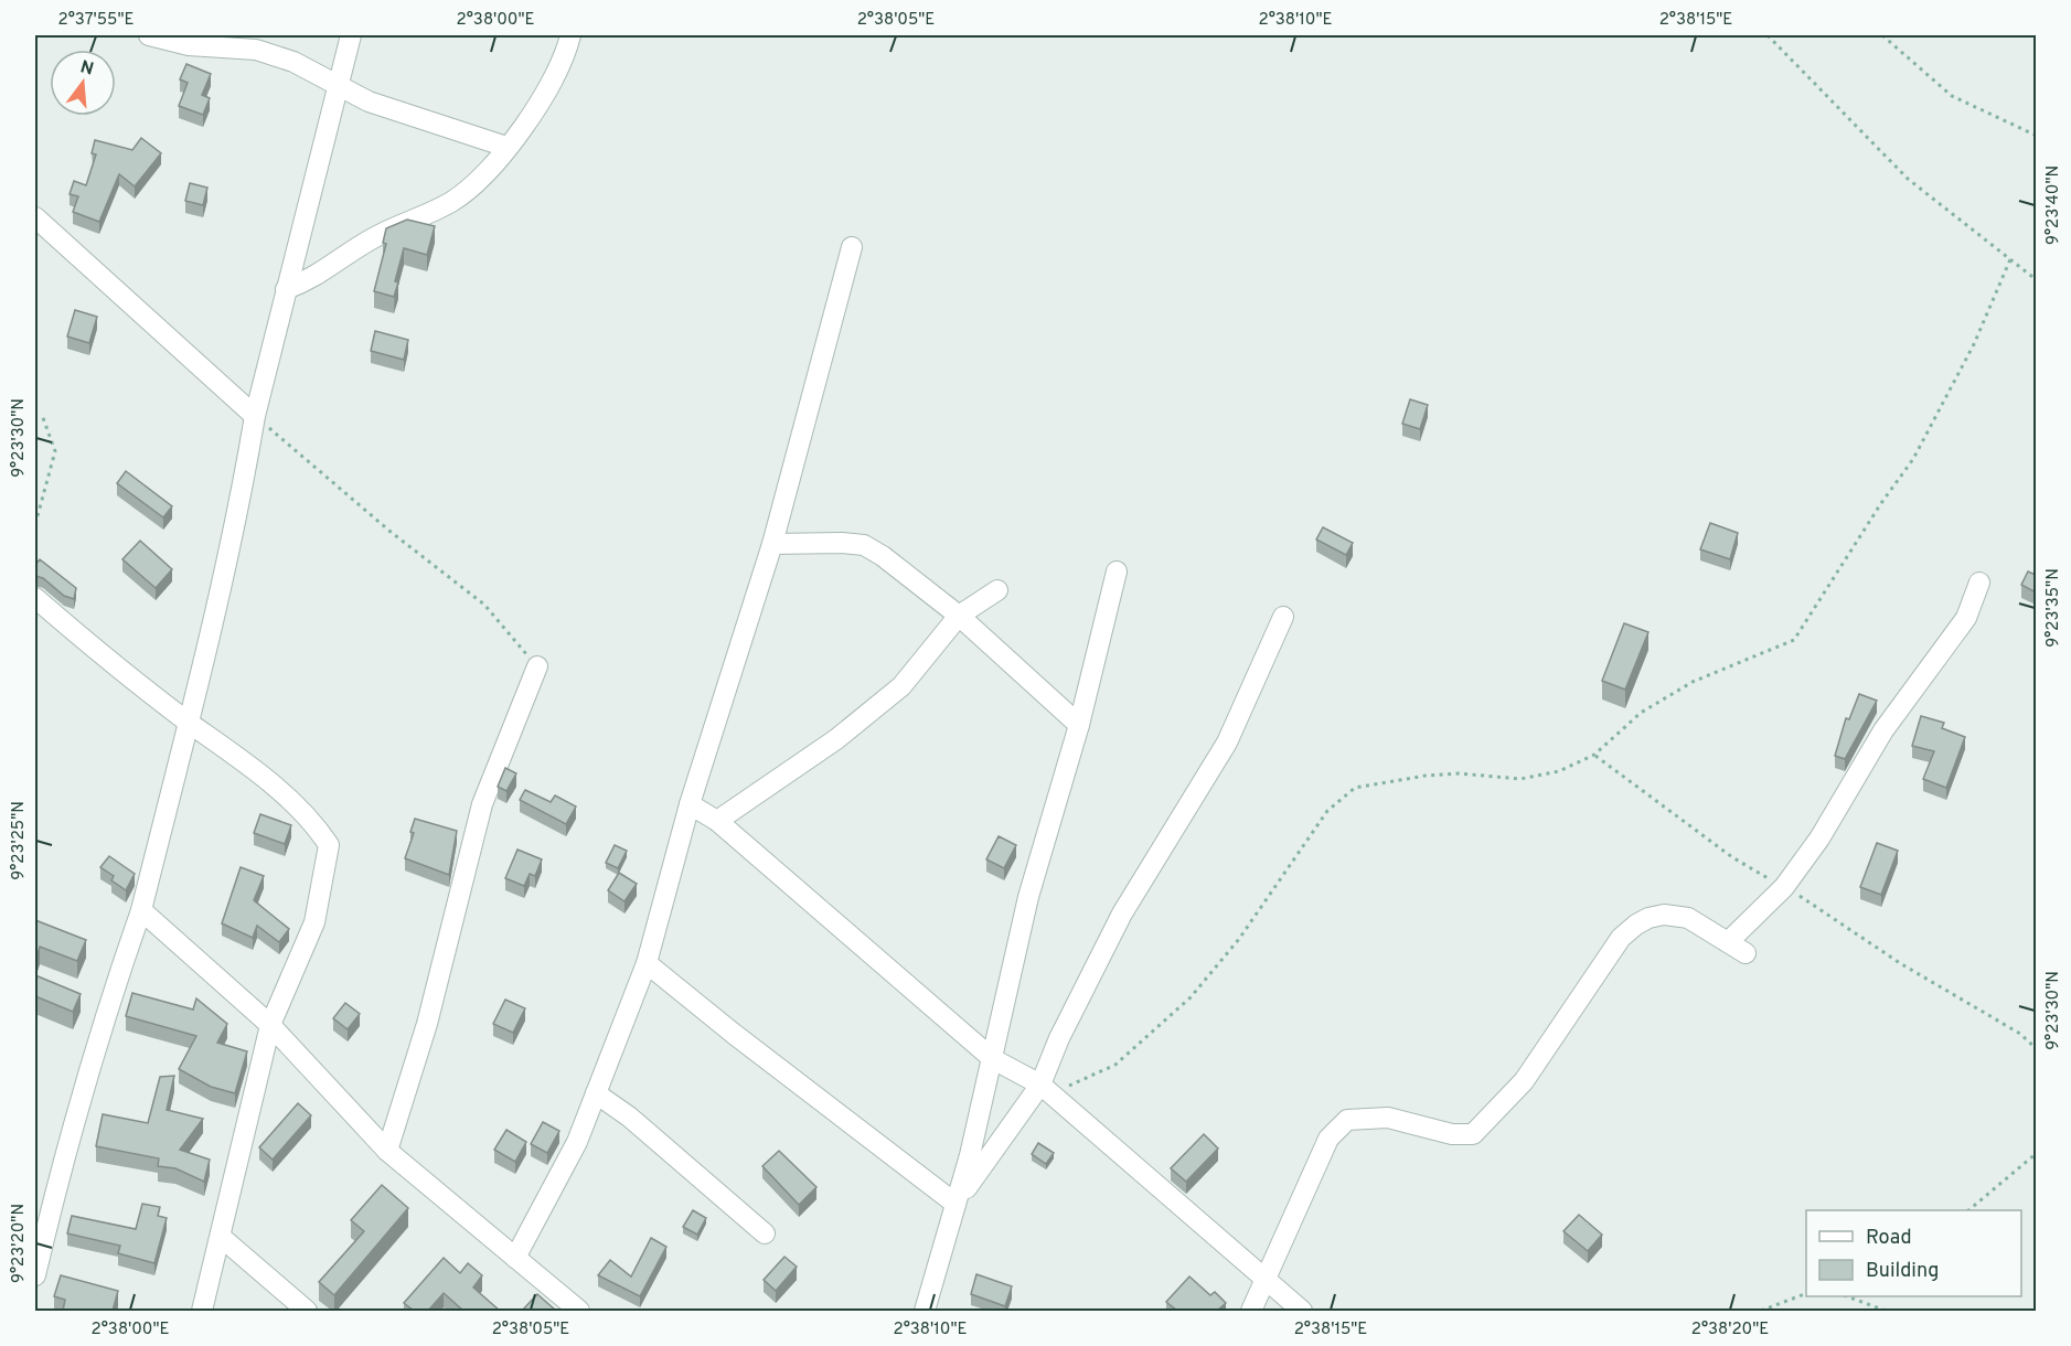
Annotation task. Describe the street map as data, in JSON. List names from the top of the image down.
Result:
{
  "legend": ["Road", "Building"],
  "north": "top",
  "coordinates": [
    "2°37'55\"E",
    "2°38'00\"E",
    "2°38'05\"E",
    "2°38'10\"E",
    "2°38'15\"E",
    "9°23'40\"N",
    "9°23'30\"N",
    "9°23'35\"N",
    "9°23'25\"N",
    "9°23'20\"N",
    "2°38'20\"E"
  ]
}
